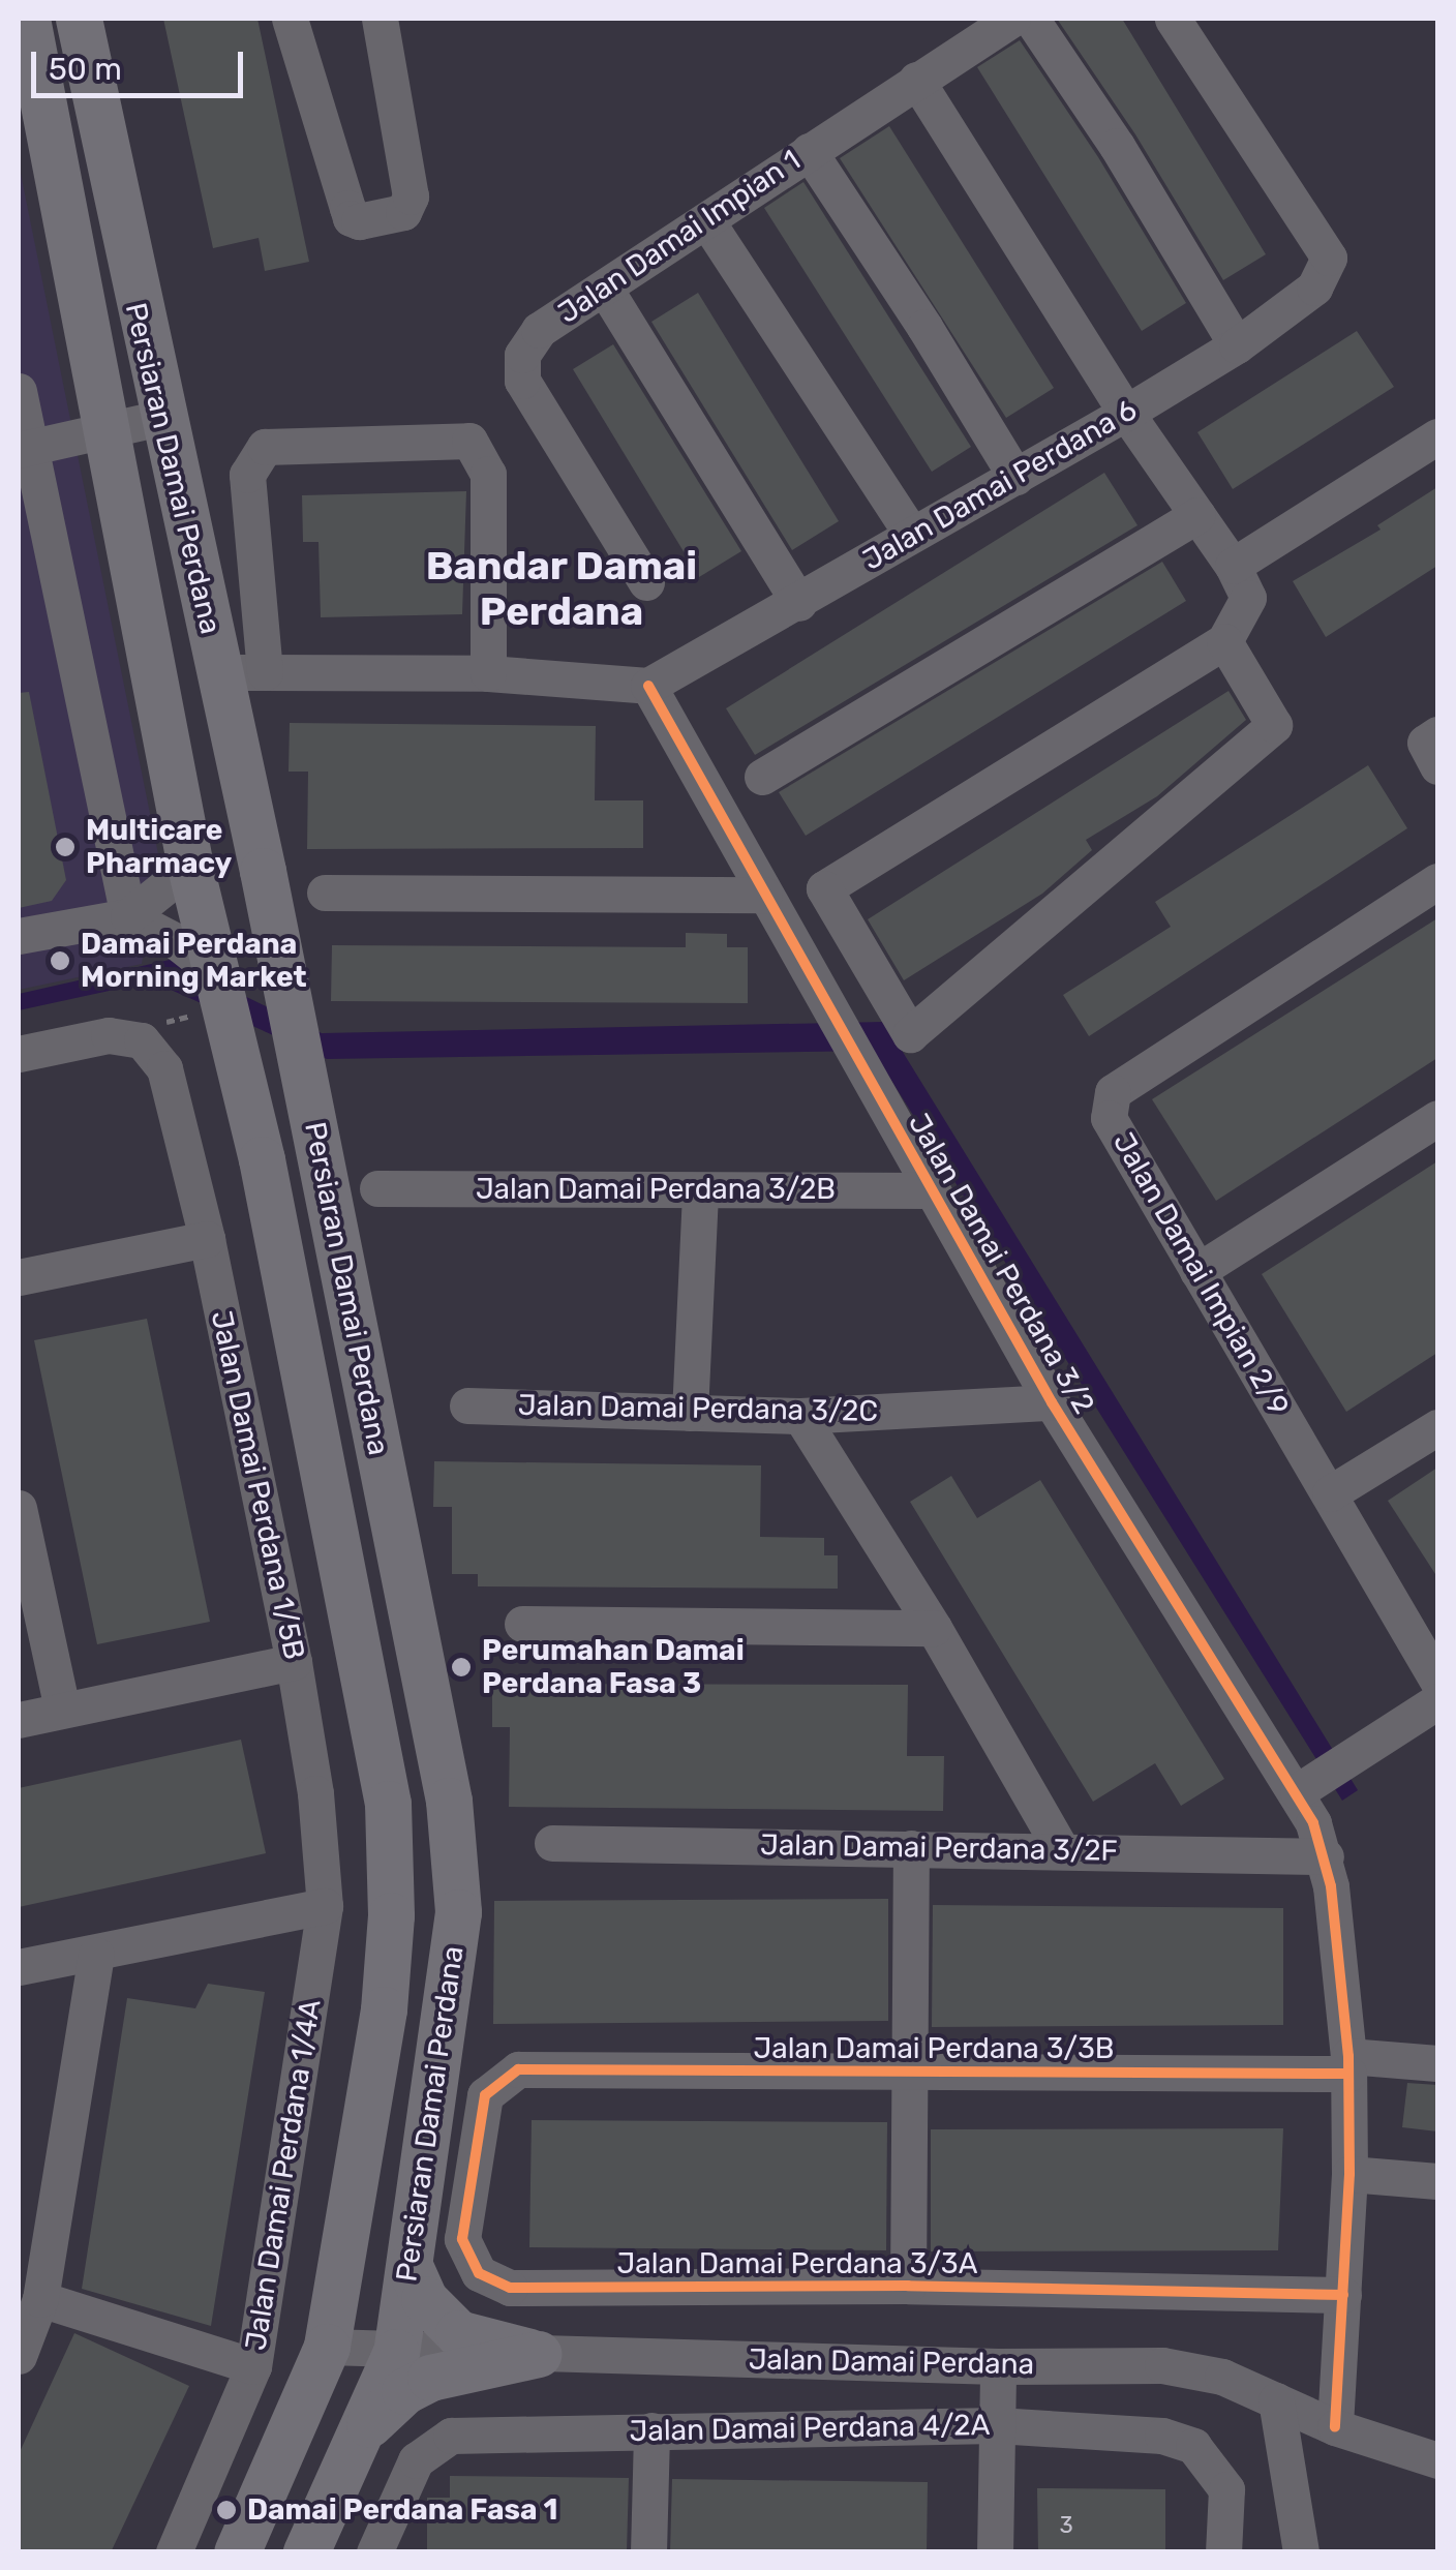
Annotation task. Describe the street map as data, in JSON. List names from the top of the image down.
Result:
{
  "streets": {
    "main road": ["Persiaran Damai Perdana"],
    "street": [
      "Jalan Damai Impian 1",
      "Jalan Damai Perdana 6",
      "Jalan Damai Perdana 3/2B",
      "Jalan Damai Perdana 3/2",
      "Jalan Damai Impian 2/9",
      "Jalan Damai Perdana 3/2C",
      "Jalan Damai Perdana 1/5B",
      "Jalan Damai Perdana 3/2F",
      "Jalan Damai Perdana 3/3B",
      "Jalan Damai Perdana 1/4A",
      "Jalan Damai Perdana 3/3A",
      "Jalan Damai Perdana",
      "Jalan Damai Perdana 4/2A"
    ]
  },
  "crossings": [
    ["Persiaran Damai Perdana", "Jalan Damai Perdana"],
    ["Jalan Damai Perdana 6", "Jalan Damai Perdana 3/2"],
    ["Jalan Damai Perdana 3/2B", "Jalan Damai Perdana 3/2"],
    ["Jalan Damai Perdana 3/2", "Jalan Damai Perdana 3/2C"],
    ["Jalan Damai Perdana 3/2", "Jalan Damai Perdana 3/2F"],
    ["Jalan Damai Perdana 3/2", "Jalan Damai Perdana 3/3B"],
    ["Jalan Damai Perdana 3/2", "Jalan Damai Perdana 3/3A"],
    ["Jalan Damai Perdana 3/2", "Jalan Damai Perdana"],
    ["Jalan Damai Perdana 1/5B", "Jalan Damai Perdana 1/4A"],
    ["Jalan Damai Perdana 3/3B", "Jalan Damai Perdana 3/3A"]
  ],
  "districts": ["Bandar Damai Perdana"],
  "places": [
    "Multicare Pharmacy",
    "Damai Perdana Morning Market",
    "Perumahan Damai Perdana Fasa 3",
    "Damai Perdana Fasa 1"
  ],
  "house_numbers": ["3"],
  "scale_bar": "50 m"
}
